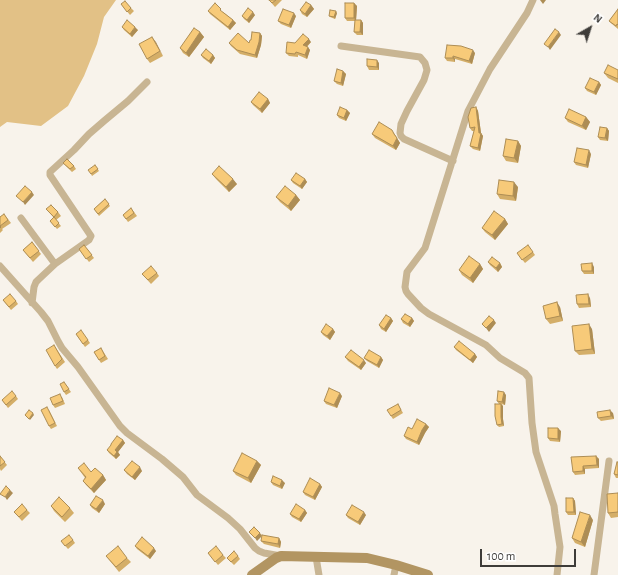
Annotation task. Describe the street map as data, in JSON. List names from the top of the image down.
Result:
{
  "scale_bar": "100 m",
  "north": "top right"
}
